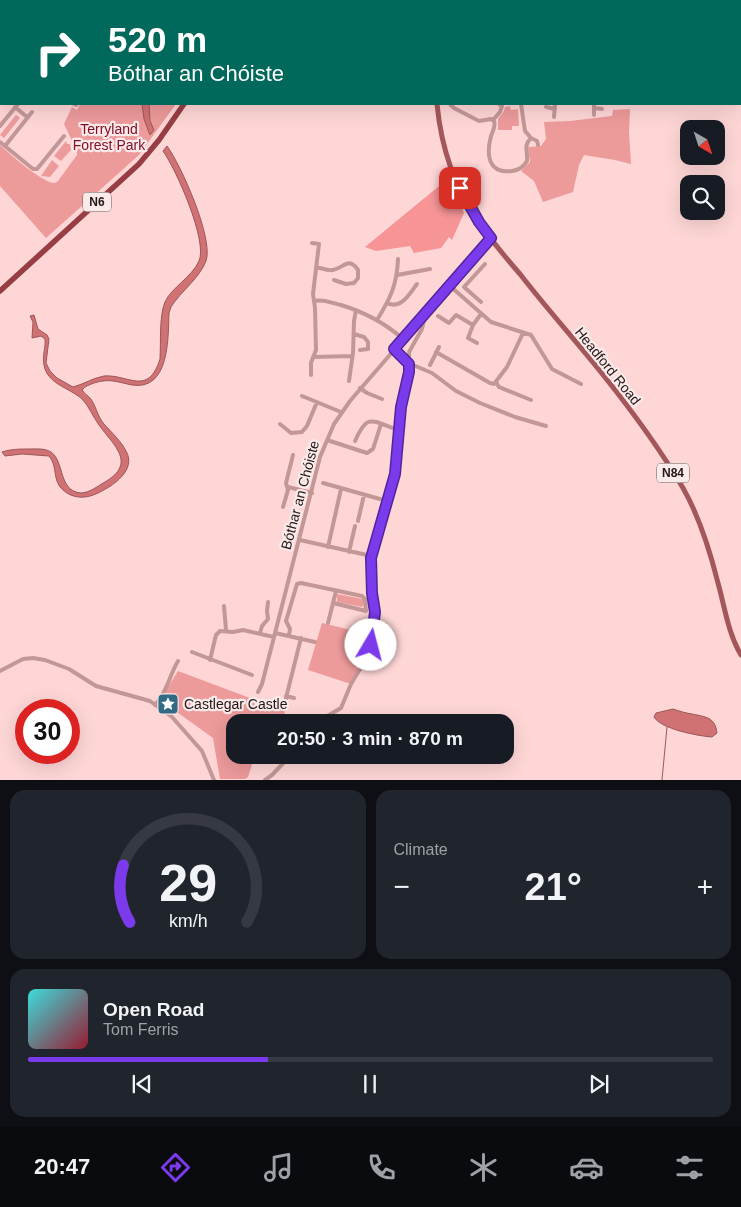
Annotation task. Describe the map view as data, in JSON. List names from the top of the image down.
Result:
{
  "streets": {
    "highway": ["N6"],
    "main road": ["Headford Road", "N84"],
    "street": ["Bóthar an Chóiste"]
  },
  "crossings": [
    ["Headford Road", "Bóthar an Chóiste"]
  ],
  "parks": ["Terryland Forest Park"],
  "places": {
    "place": ["Castlegar Castle"]
  },
  "north": "bottom right",
  "page": {
    "turn": ["520 m", "Bóthar an Chóiste"],
    "limit": "30",
    "trip": "20:50 · 3 min · 870 m",
    "tile": "Climate",
    "heat": ["−", "21°", "+"],
    "song": ["Open Road", "Tom Ferris"],
    "tabs": "20:47",
    "gauge": ["29", "km/h"]
  }
}
